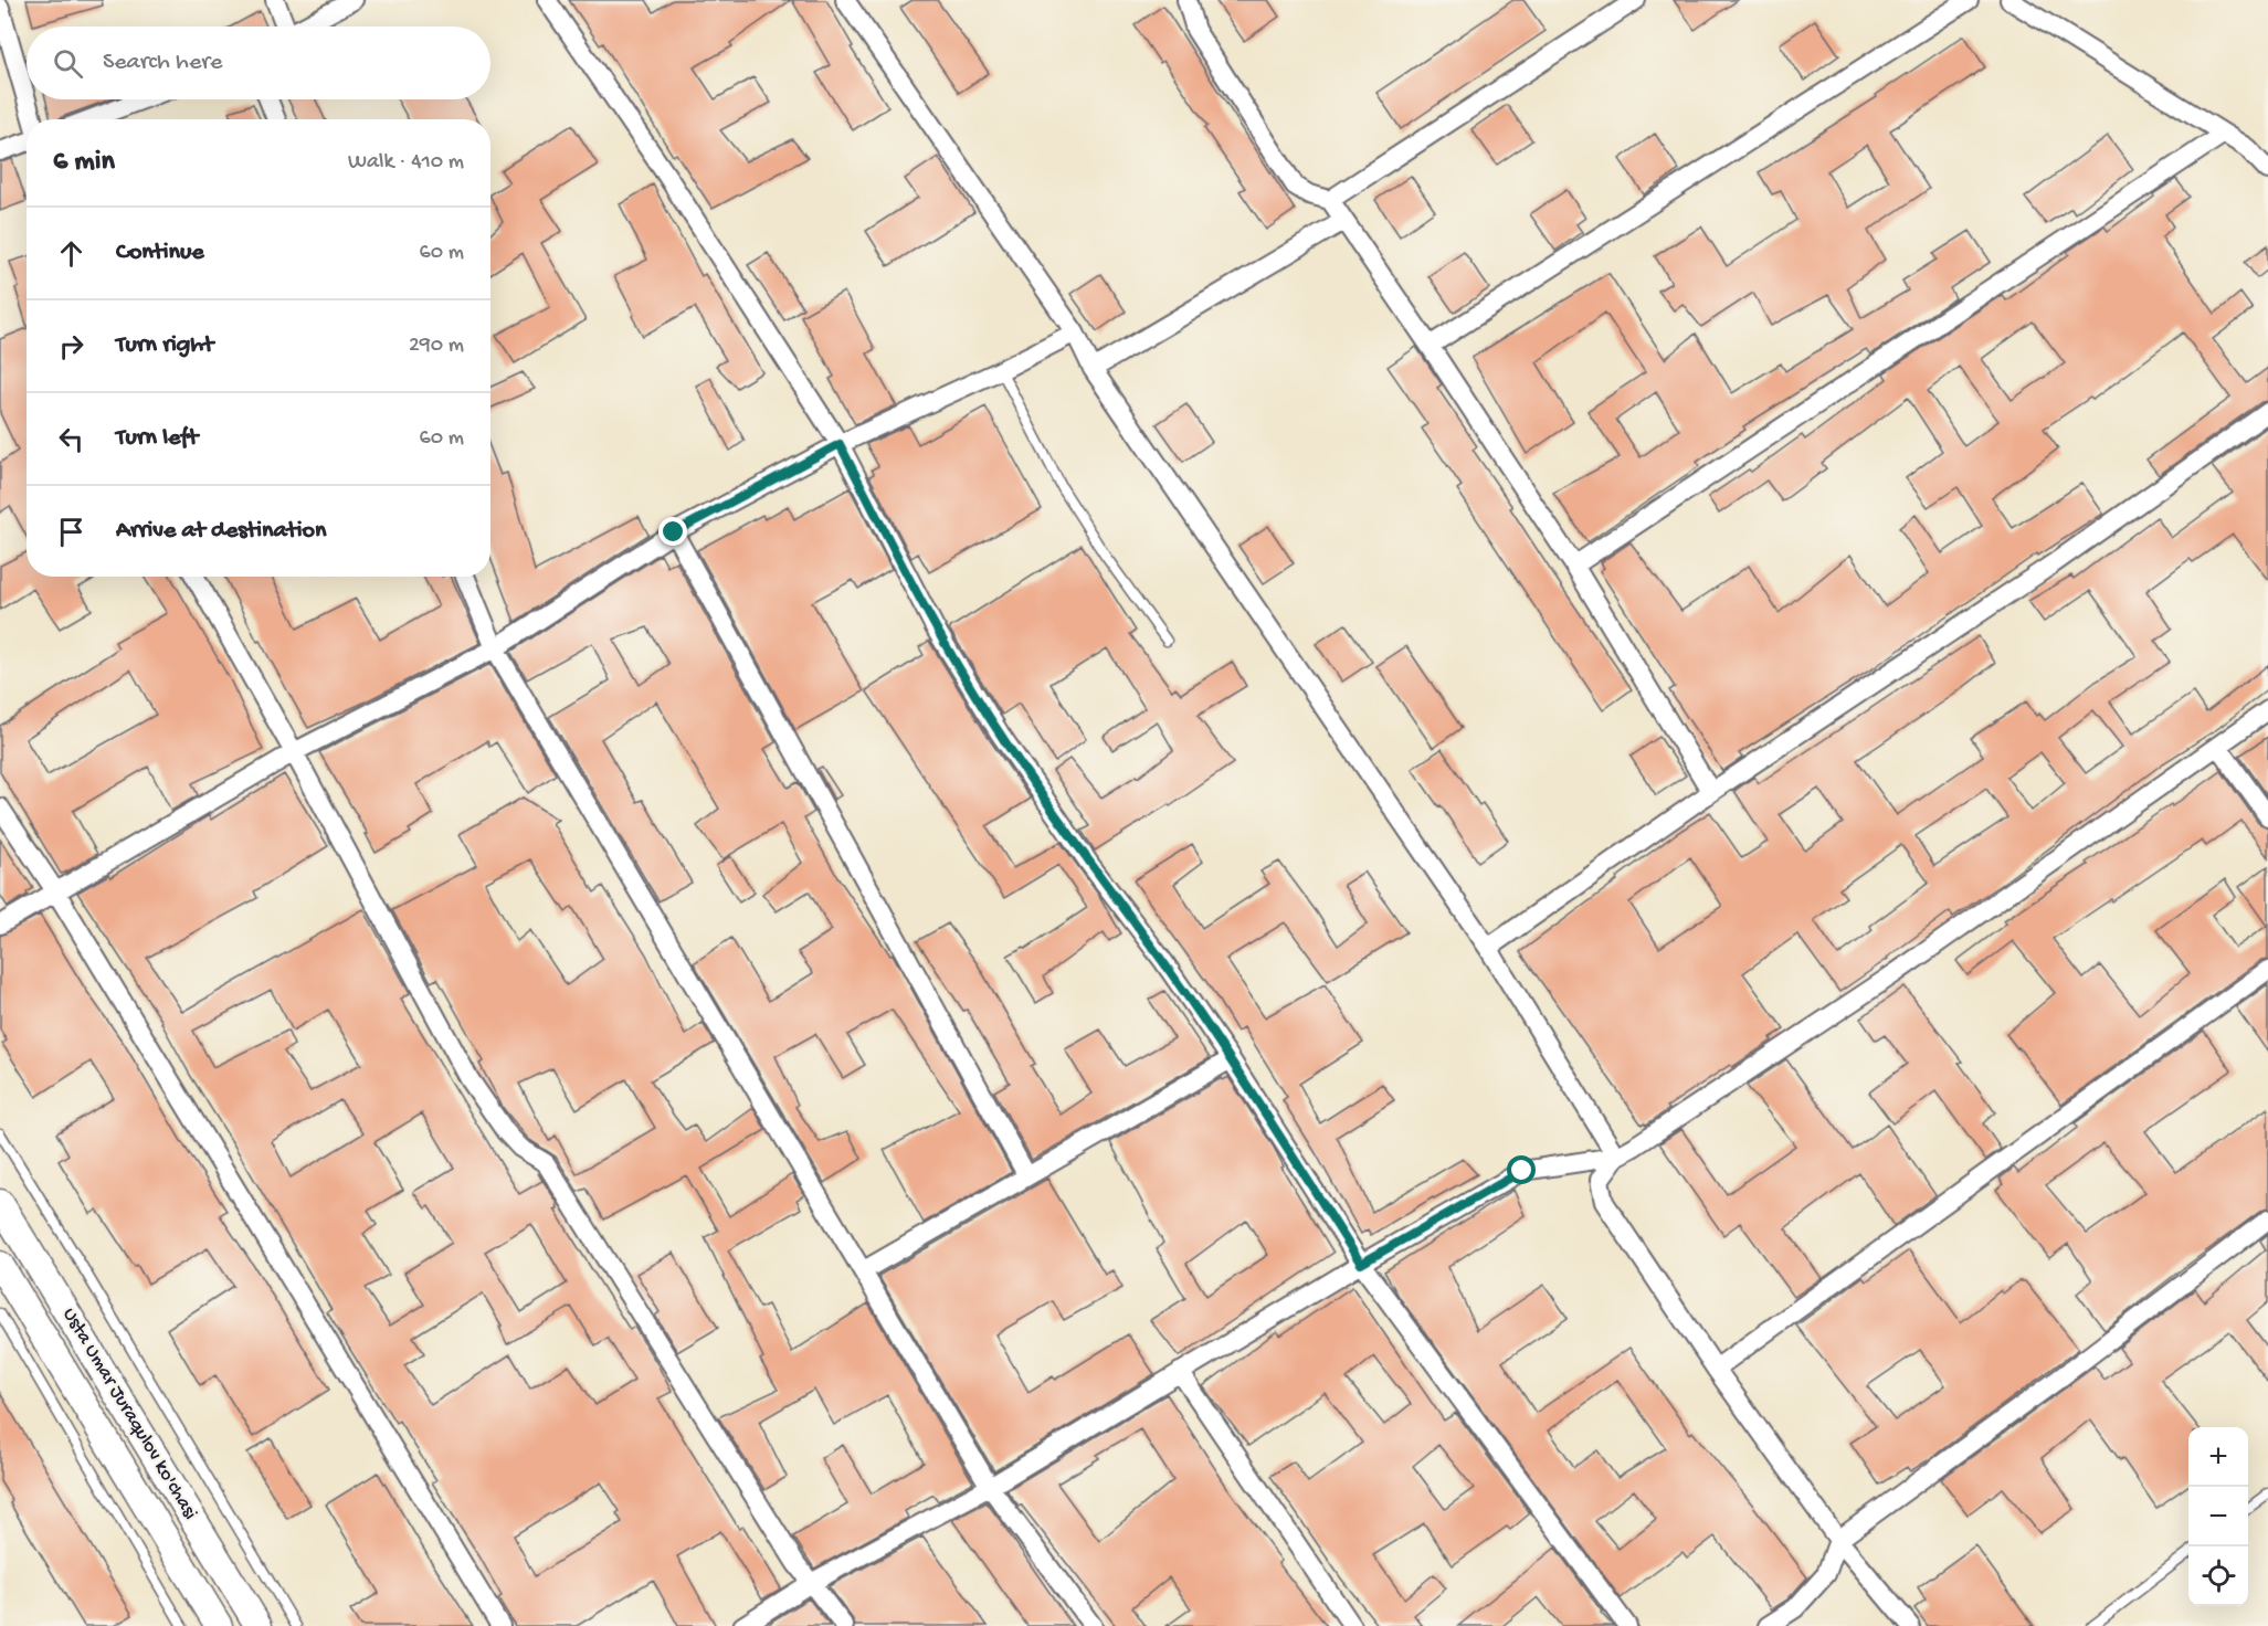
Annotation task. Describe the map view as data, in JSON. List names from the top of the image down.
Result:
{
  "streets": {
    "main road": ["Usta Umar Juraqulov ko'chasi"]
  },
  "page": {
    "search": "Search here",
    "heading": ["6 min", "Walk · 410 m"],
    "list": [
      ["Continue", "60 m"],
      ["Turn right", "290 m"],
      ["Turn left", "60 m"],
      "Arrive at destination"
    ],
    "map_buttons": ["+", "−"]
  }
}
